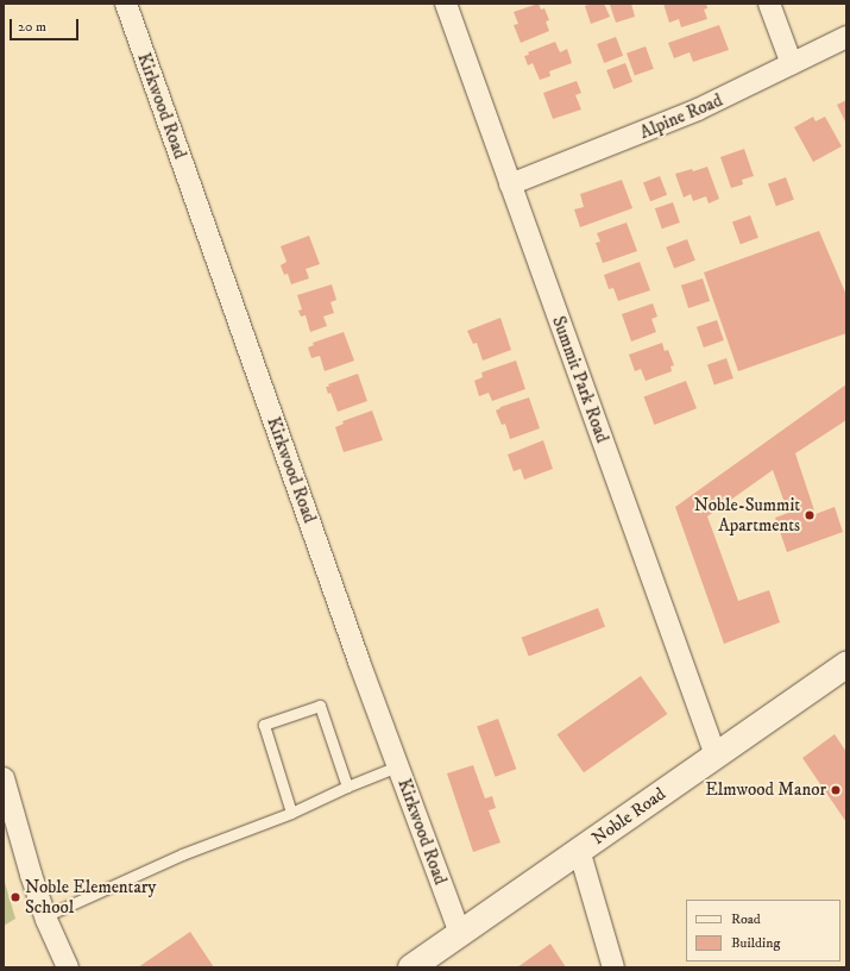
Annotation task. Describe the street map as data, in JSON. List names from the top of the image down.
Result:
{
  "streets": {
    "main road": ["Noble Road"],
    "street": ["Kirkwood Road", "Alpine Road", "Summit Park Road"]
  },
  "crossings": [
    ["Kirkwood Road", "Noble Road"],
    ["Alpine Road", "Summit Park Road"],
    ["Summit Park Road", "Noble Road"]
  ],
  "places": ["Noble-Summit Apartments", "Elmwood Manor", "Noble Elementary School"],
  "legend": ["Road", "Building"],
  "scale_bar": "20 m"
}
